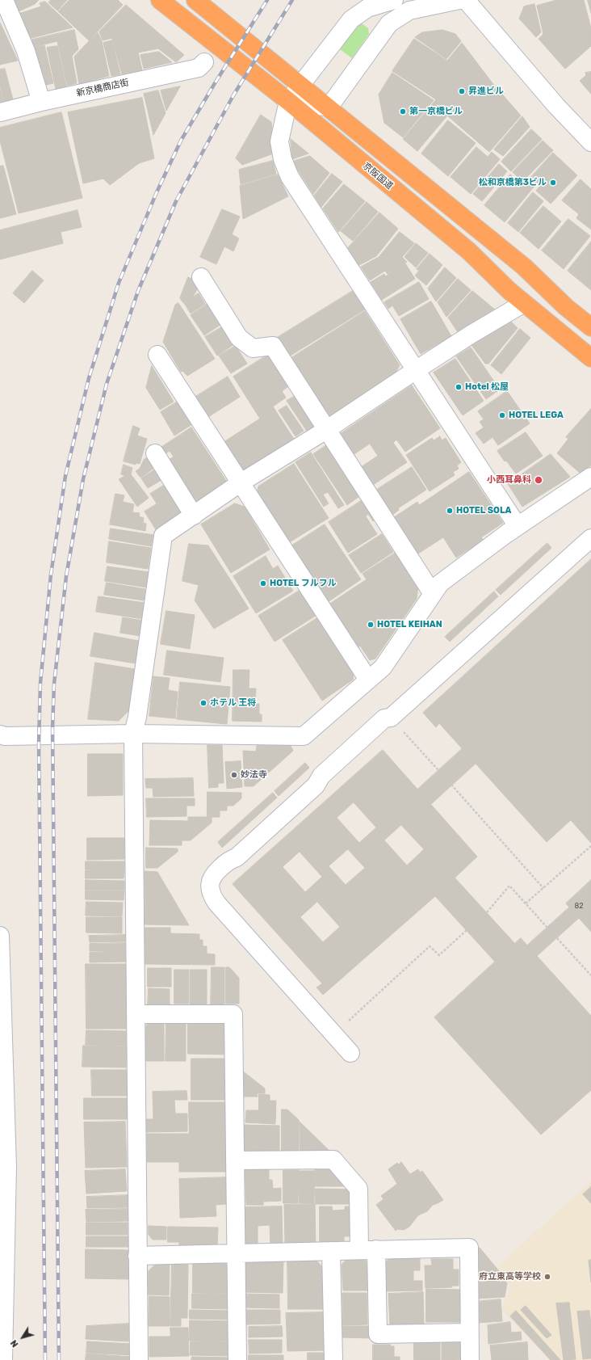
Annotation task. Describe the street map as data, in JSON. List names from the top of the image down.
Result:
{
  "streets": {
    "highway": ["京阪国道"],
    "street": ["新京橋商店街"]
  },
  "places": [
    "昇進ビル",
    "第一京橋ビル",
    "松和京橋第3ビル",
    "Hotel 松屋",
    "HOTEL LEGA",
    "小西耳鼻科",
    "HOTEL SOLA",
    "HOTEL フルフル",
    "HOTEL KEIHAN",
    "ホテル 王将",
    "妙法寺",
    "府立東高等学校"
  ],
  "house_numbers": ["82"],
  "north": "bottom left"
}
